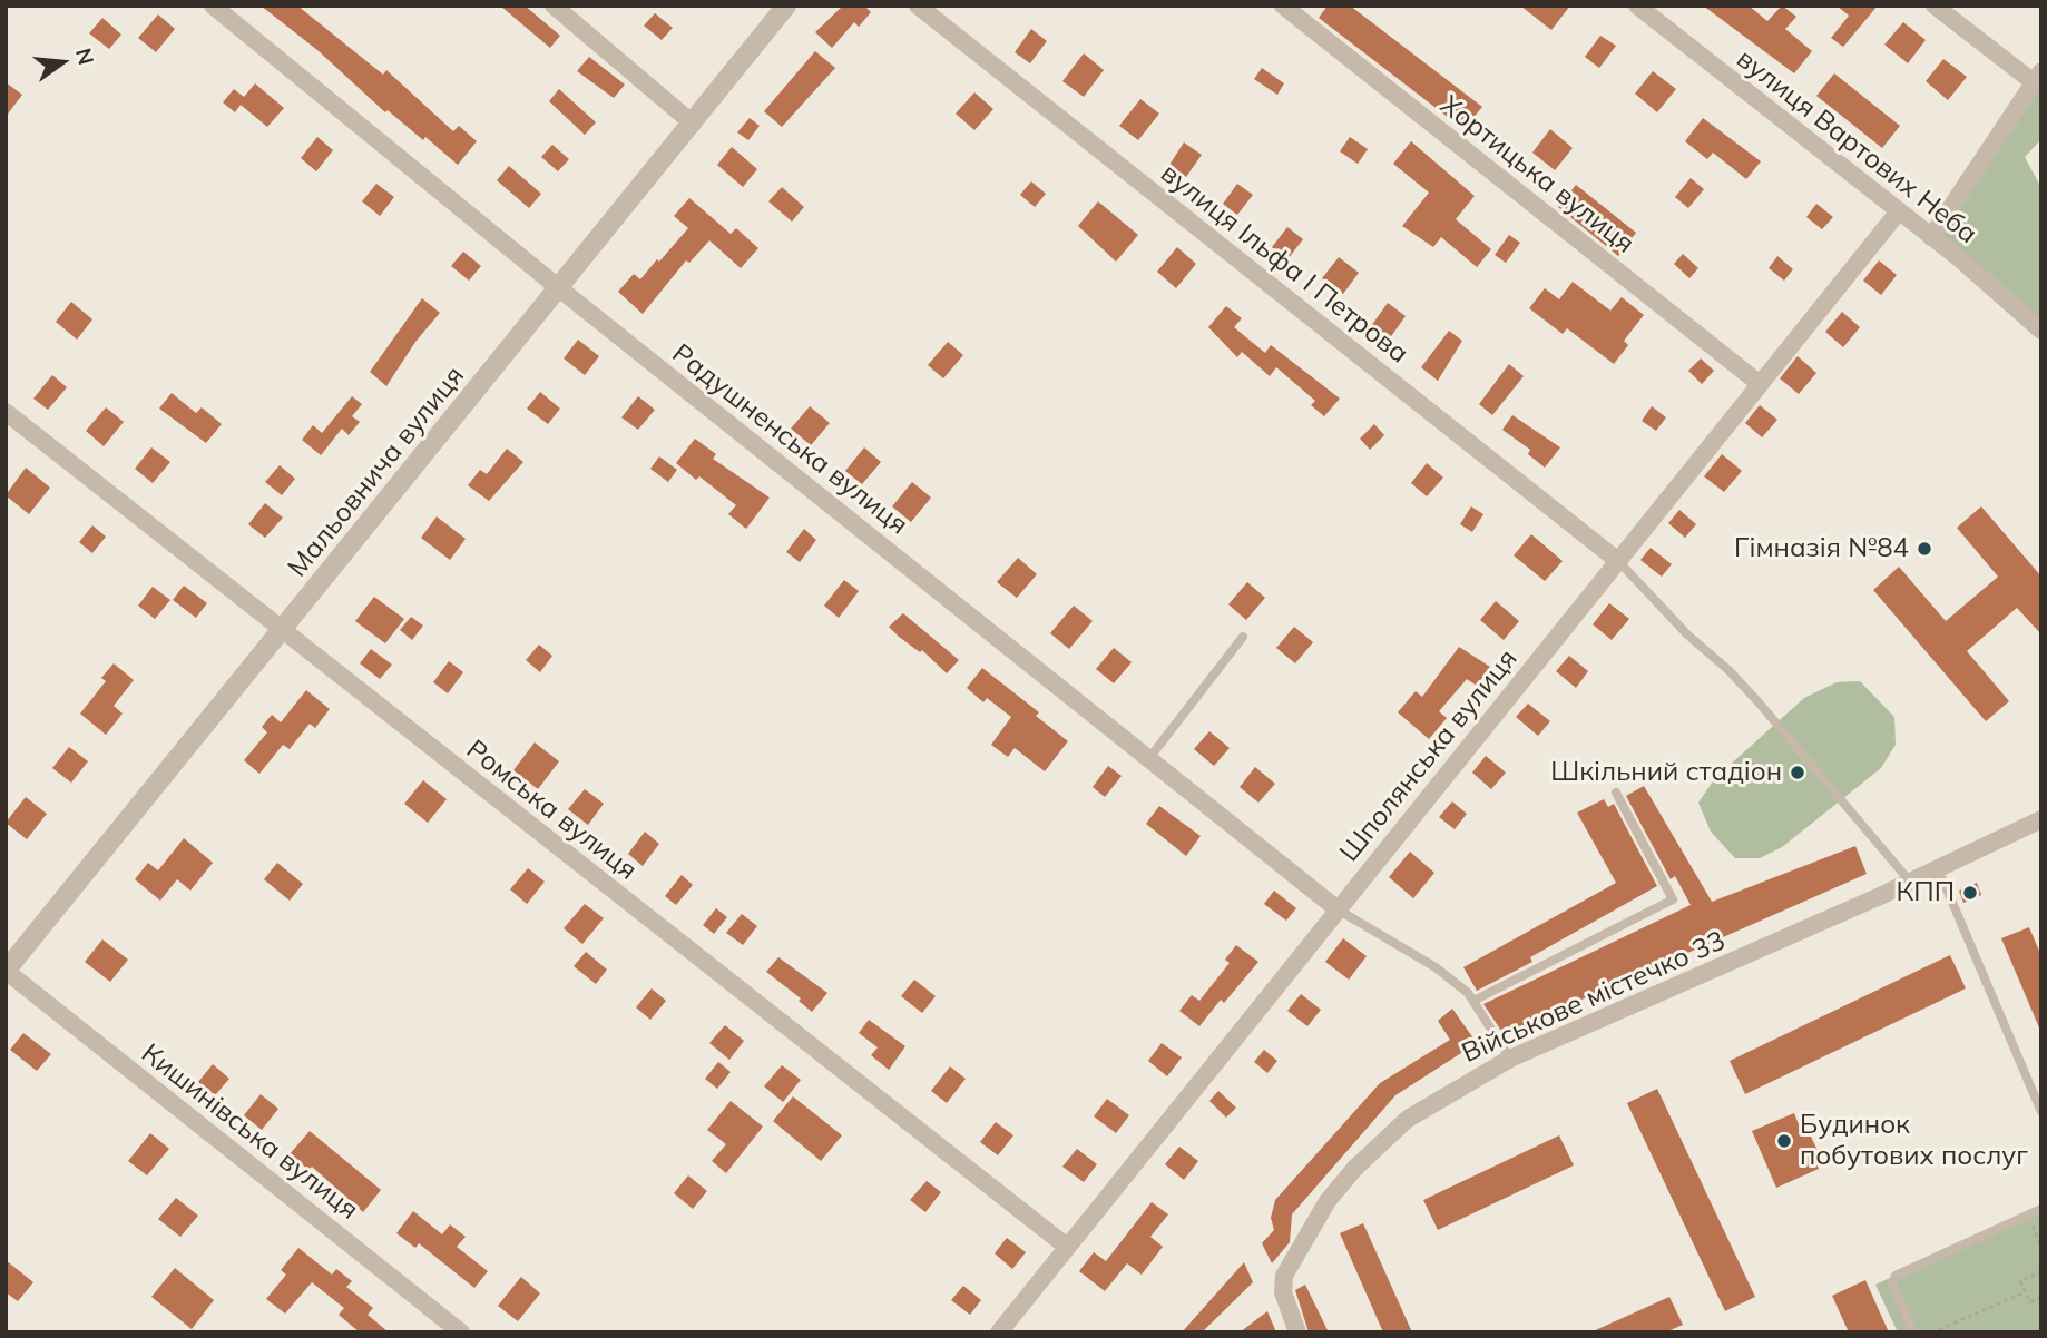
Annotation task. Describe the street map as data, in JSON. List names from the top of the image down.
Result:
{
  "streets": {
    "street": [
      "вулиця Вартових Неба",
      "Хортицька вулиця",
      "вулиця Ільфа І Петрова",
      "Радушненська вулиця",
      "Мальовнича вулиця",
      "Шполянська вулиця",
      "Ромська вулиця",
      "Військове містечко 33",
      "Кишинівська вулиця"
    ]
  },
  "crossings": [
    ["вулиця Вартових Неба", "Шполянська вулиця"],
    ["Хортицька вулиця", "Шполянська вулиця"],
    ["вулиця Ільфа І Петрова", "Шполянська вулиця"],
    ["Радушненська вулиця", "Мальовнича вулиця"],
    ["Радушненська вулиця", "Шполянська вулиця"],
    ["Мальовнича вулиця", "Ромська вулиця"],
    ["Мальовнича вулиця", "Кишинівська вулиця"],
    ["Шполянська вулиця", "Ромська вулиця"]
  ],
  "places": [
    "Гімназія №84",
    "Шкільний стадіон",
    "КПП",
    "Будинок побутових послуг"
  ],
  "north": "right"
}
